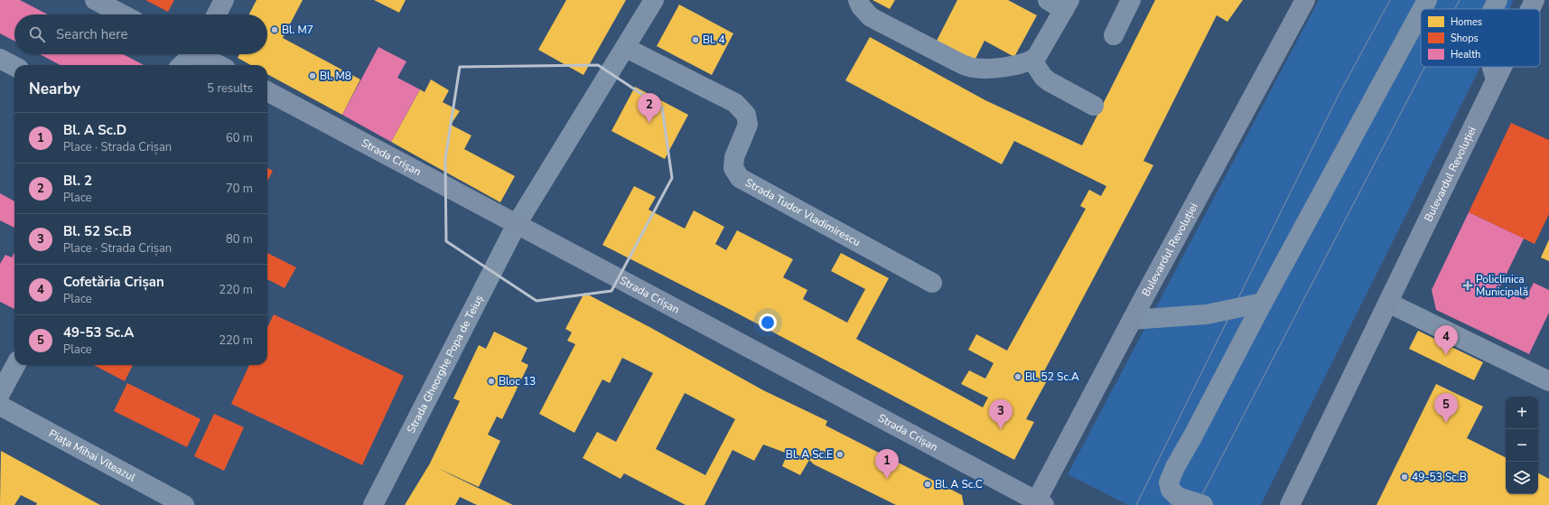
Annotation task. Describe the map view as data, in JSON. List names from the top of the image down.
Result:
{
  "streets": {
    "main road": ["Strada Crișan", "Bulevardul Revoluției"],
    "street": ["Strada Tudor Vladimirescu", "Strada Gheorghe Popa de Teiuș", "Piața Mihai Viteazul"]
  },
  "crossings": [
    ["Strada Crișan", "Bulevardul Revoluției"],
    ["Strada Crișan", "Strada Gheorghe Popa de Teiuș"]
  ],
  "places": {
    "other": [
      "Bl. M7",
      "Bl. 4",
      "Bl. M8",
      "Bl. 52 Sc.A",
      "Bloc 13",
      "Bl. A Sc.E",
      "49-53 Sc.B",
      "Bl. A Sc.C"
    ],
    "health": ["Policlinica Municipală"]
  },
  "legend": ["Homes", "Shops", "Health"],
  "page": {
    "search": "Search here",
    "heading": ["Nearby", "5 results"],
    "pins": [
      "2",
      "4",
      "5",
      "3",
      "1"
    ],
    "list": [
      {
        "mark": "1",
        "name": "Bl. A Sc.D",
        "note": "Place · Strada Crișan",
        "value": "60 m"
      },
      {
        "mark": "2",
        "name": "Bl. 2",
        "note": "Place",
        "value": "70 m"
      },
      {
        "mark": "3",
        "name": "Bl. 52 Sc.B",
        "note": "Place · Strada Crișan",
        "value": "80 m"
      },
      {
        "mark": "4",
        "name": "Cofetăria Crișan",
        "note": "Place",
        "value": "220 m"
      },
      {
        "mark": "5",
        "name": "49-53 Sc.A",
        "note": "Place",
        "value": "220 m"
      }
    ],
    "map_buttons": ["+", "−"]
  }
}
